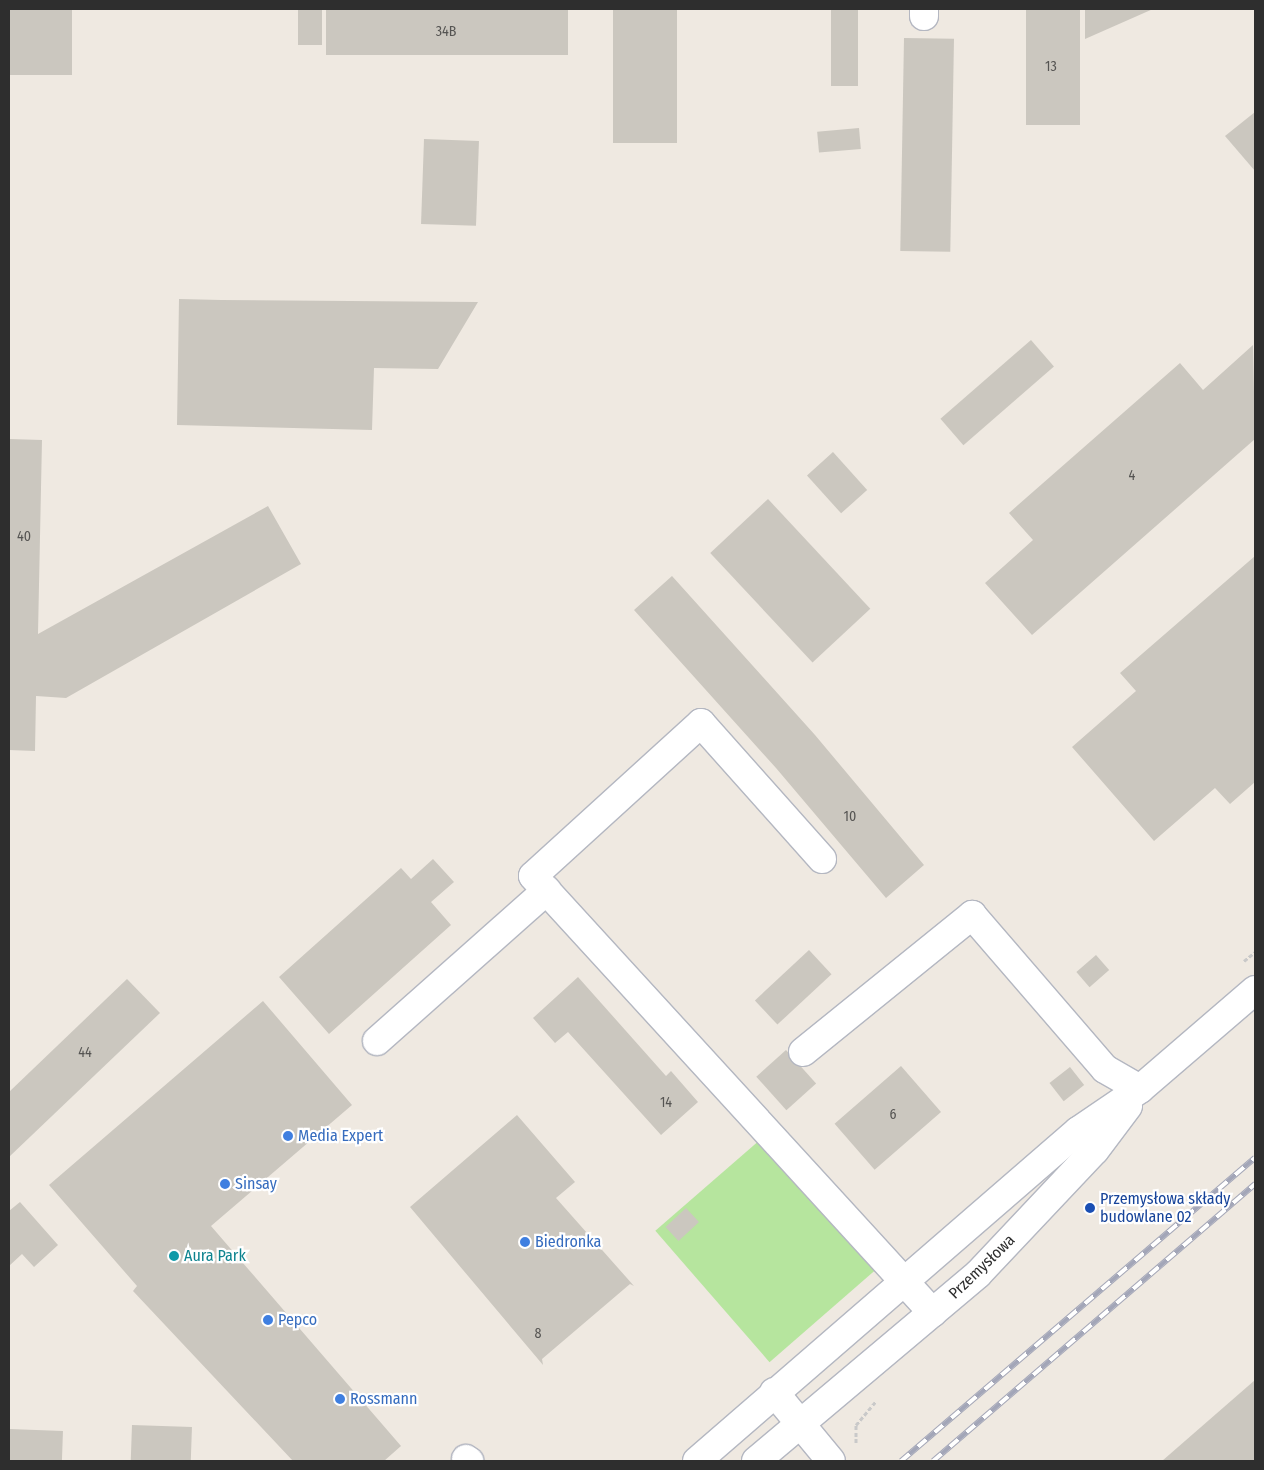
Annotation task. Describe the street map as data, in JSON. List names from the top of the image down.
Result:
{
  "streets": {
    "street": ["Przemysłowa"]
  },
  "places": [
    "Media Expert",
    "Sinsay",
    "Przemysłowa składy budowlane 02",
    "Biedronka",
    "Aura Park",
    "Pepco",
    "Rossmann"
  ],
  "house_numbers": [
    "34B",
    "13",
    "4",
    "40",
    "10",
    "44",
    "14",
    "6",
    "8"
  ]
}
